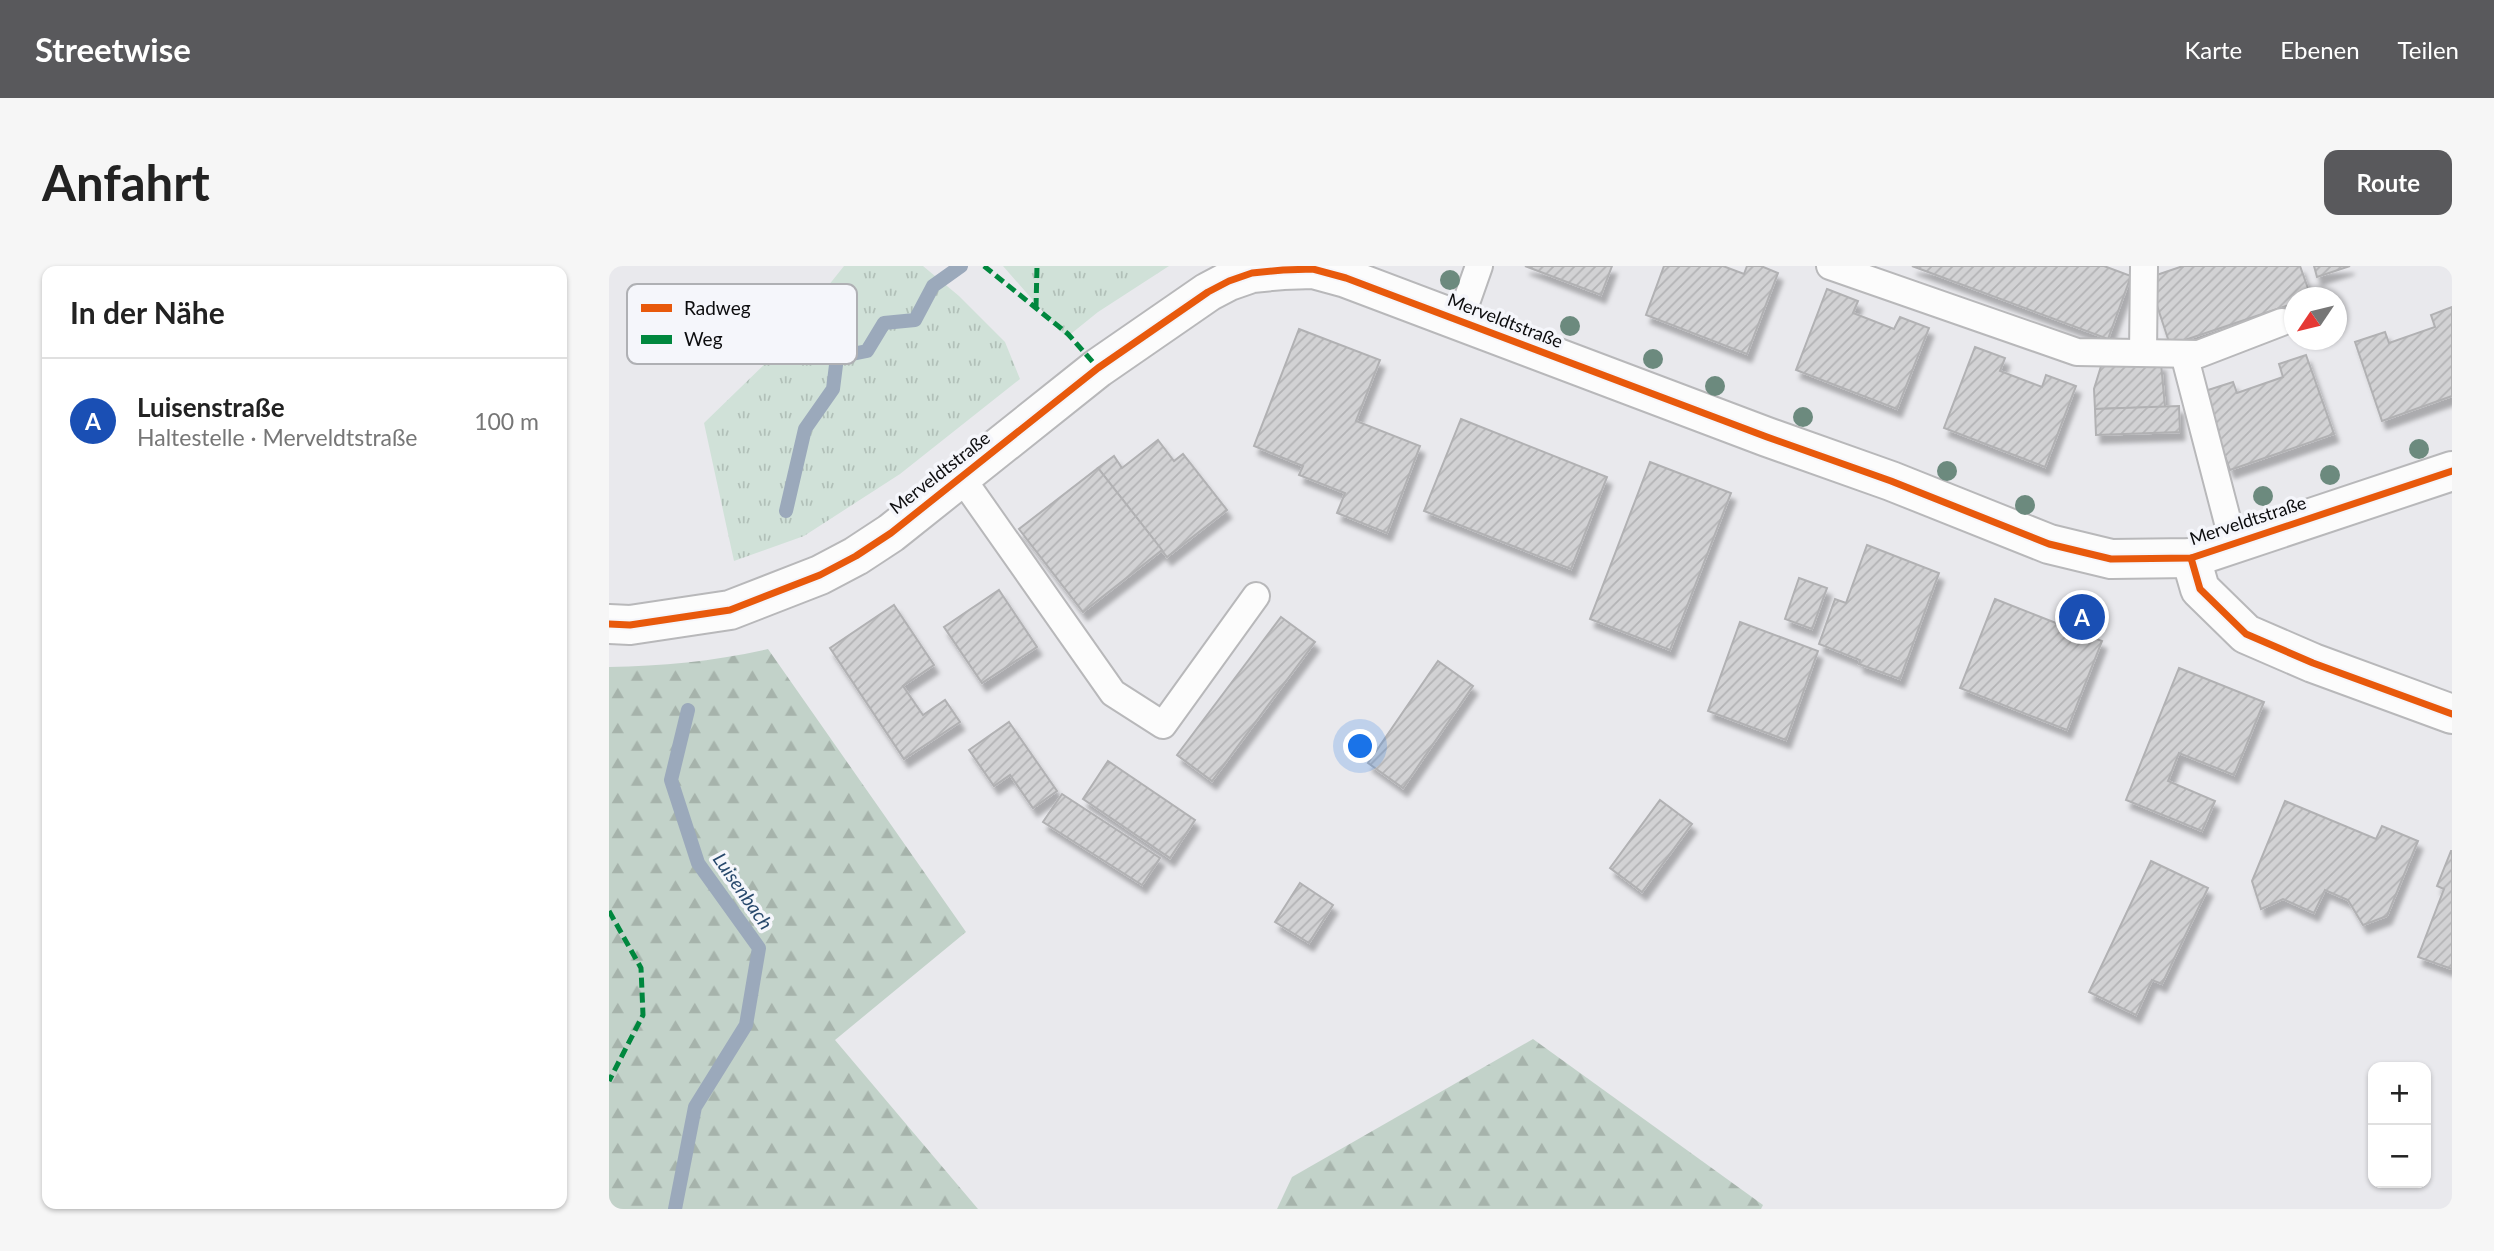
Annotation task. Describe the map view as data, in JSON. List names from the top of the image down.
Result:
{
  "streets": {
    "main road": ["Merveldtstraße"]
  },
  "water": ["Luisenbach"],
  "legend": ["Radweg", "Weg"],
  "north": "bottom left",
  "page": {
    "header": "Streetwise",
    "nav": ["Karte", "Ebenen", "Teilen"],
    "buttons": "Route",
    "title": "Anfahrt",
    "heading": "In der Nähe",
    "list": [
      {
        "mark": "A",
        "name": "Luisenstraße",
        "note": "Haltestelle · Merveldtstraße",
        "value": "100 m"
      }
    ],
    "pins": "A",
    "map_buttons": ["+", "−"]
  }
}
